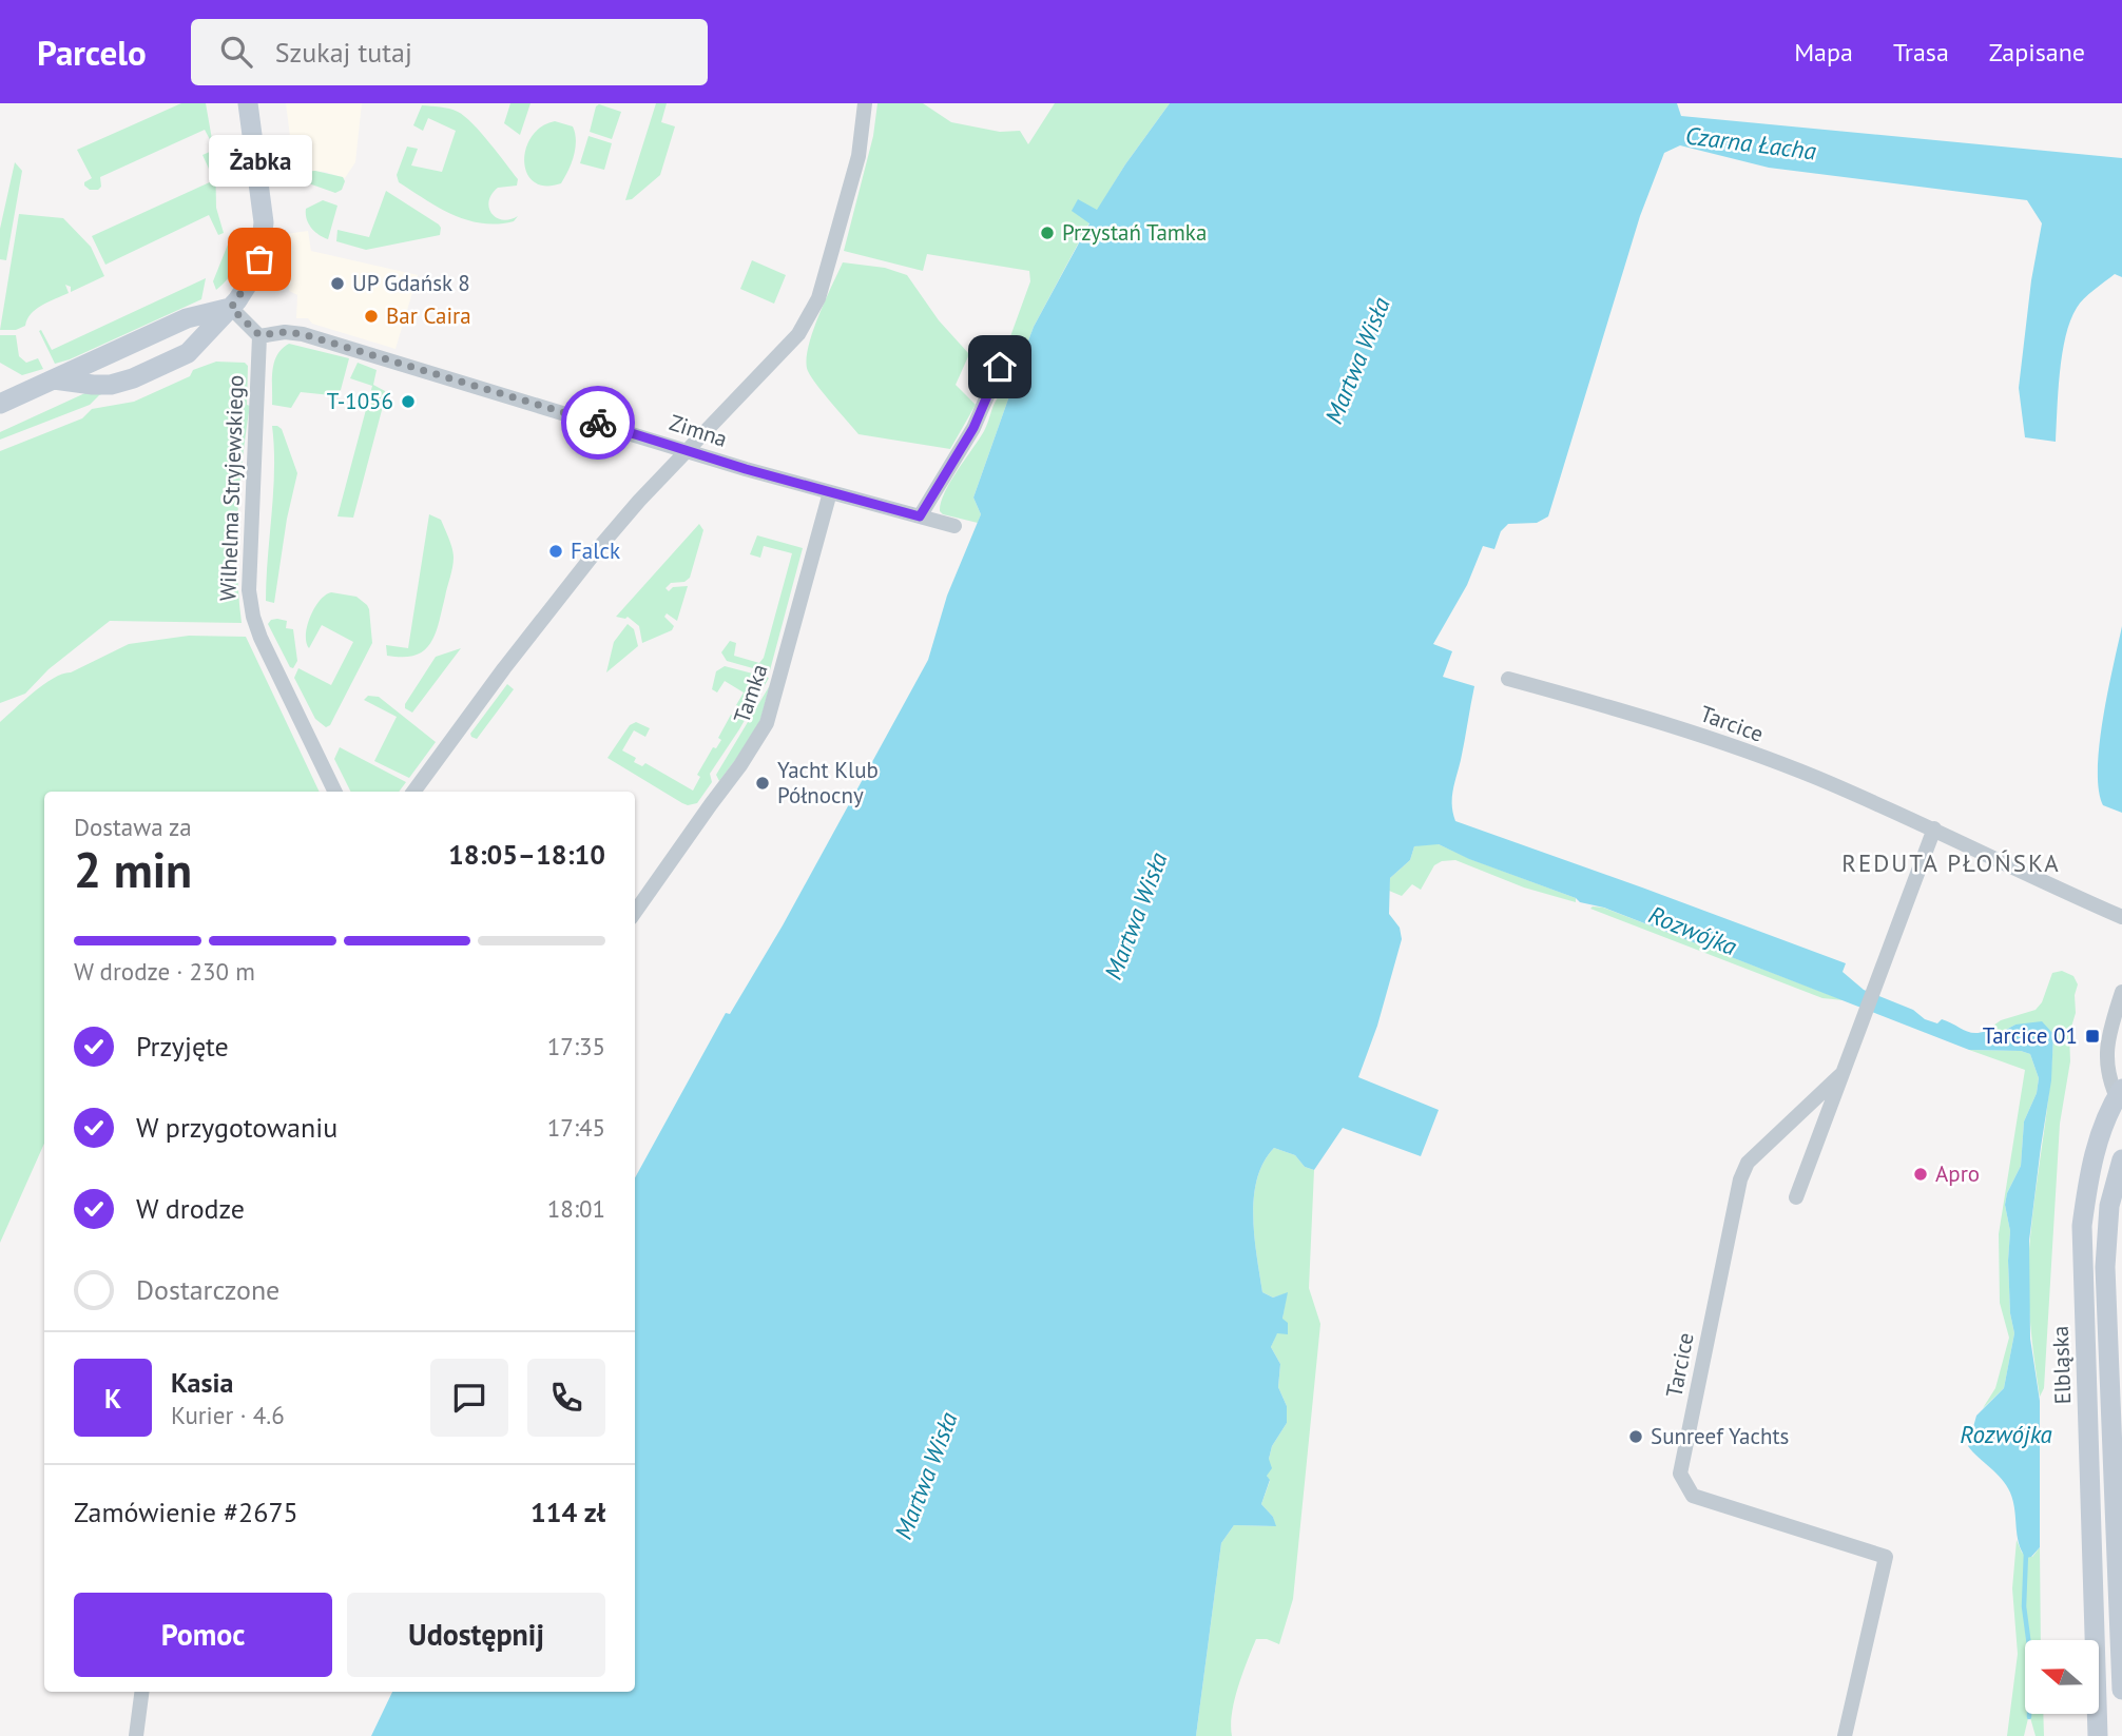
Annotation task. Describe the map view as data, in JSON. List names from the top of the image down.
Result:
{
  "streets": {
    "main road": ["Elbląska"],
    "street": [
      "Zimna",
      "Wilhelma Stryjewskiego",
      "Tamka",
      "Tarcice"
    ]
  },
  "crossings": [
    ["Zimna", "Wilhelma Stryjewskiego"],
    ["Zimna", "Tamka"]
  ],
  "districts": ["REDUTA PŁOŃSKA"],
  "water": ["Czarna Łacha", "Martwa Wisła", "Rozwójka"],
  "places": {
    "other": [
      "Przystań Tamka",
      "Żabka",
      "UP Gdańsk 8",
      "Bar Caira",
      "T-1056",
      "Falck",
      "Yacht Klub Północny",
      "Apro",
      "Sunreef Yachts"
    ],
    "transit": ["Tarcice 01"]
  },
  "north": "left",
  "page": {
    "header": "Parcelo",
    "search": "Szukaj tutaj",
    "nav": ["Mapa", "Trasa", "Zapisane"],
    "bubble": "Żabka",
    "heading": ["2 min", "Dostawa za", "18:05–18:10"],
    "panel": [
      "Kasia",
      "Kurier · 4.6",
      "Zamówienie #2675",
      "114 zł"
    ],
    "bar": "W drodze · 230 m",
    "list": [
      ["Przyjęte", "17:35"],
      ["W przygotowaniu", "17:45"],
      ["W drodze", "18:01"],
      "Dostarczone"
    ],
    "round": "K",
    "buttons": ["Pomoc", "Udostępnij"]
  }
}
